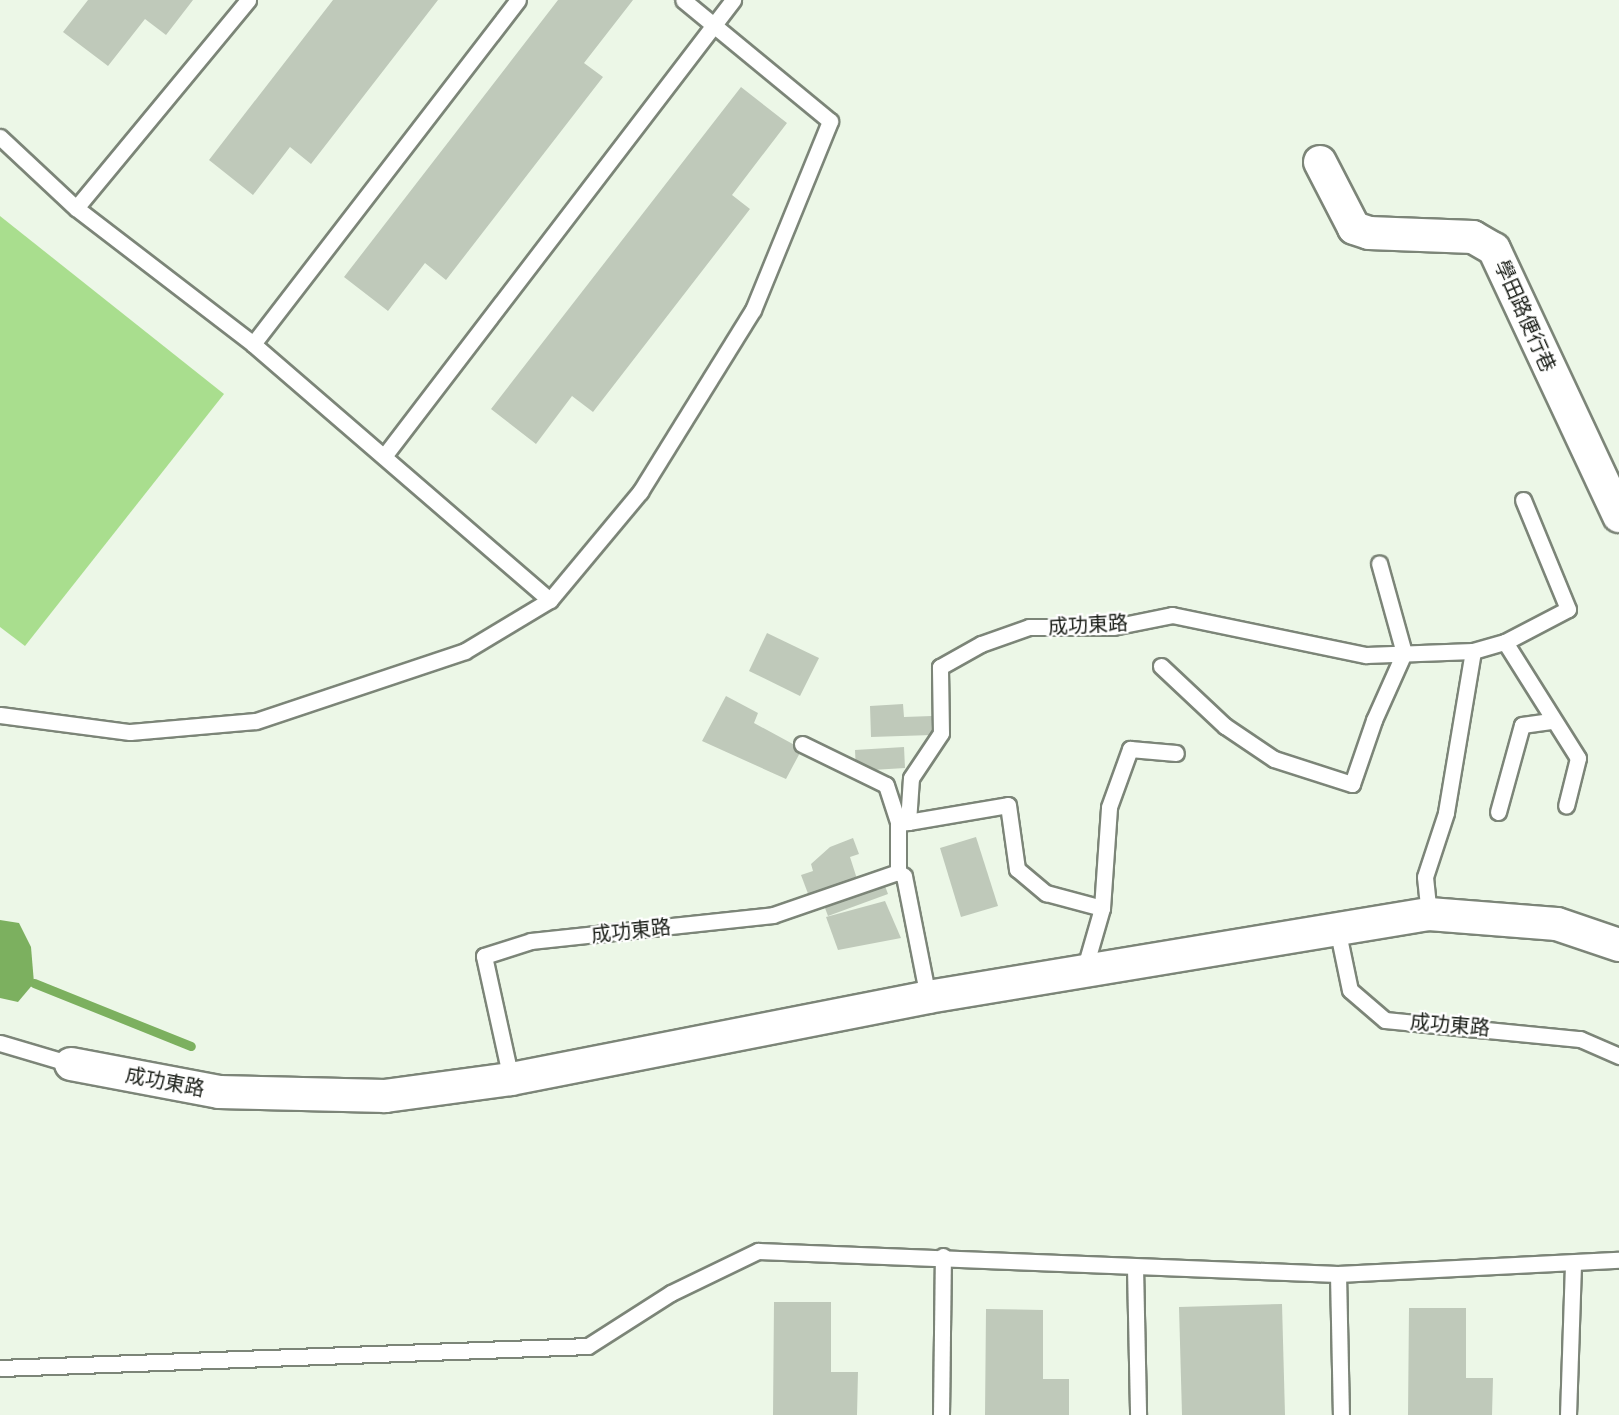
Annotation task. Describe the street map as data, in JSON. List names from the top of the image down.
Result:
{
  "streets": {
    "street": ["學田路便行巷", "成功東路"]
  }
}
